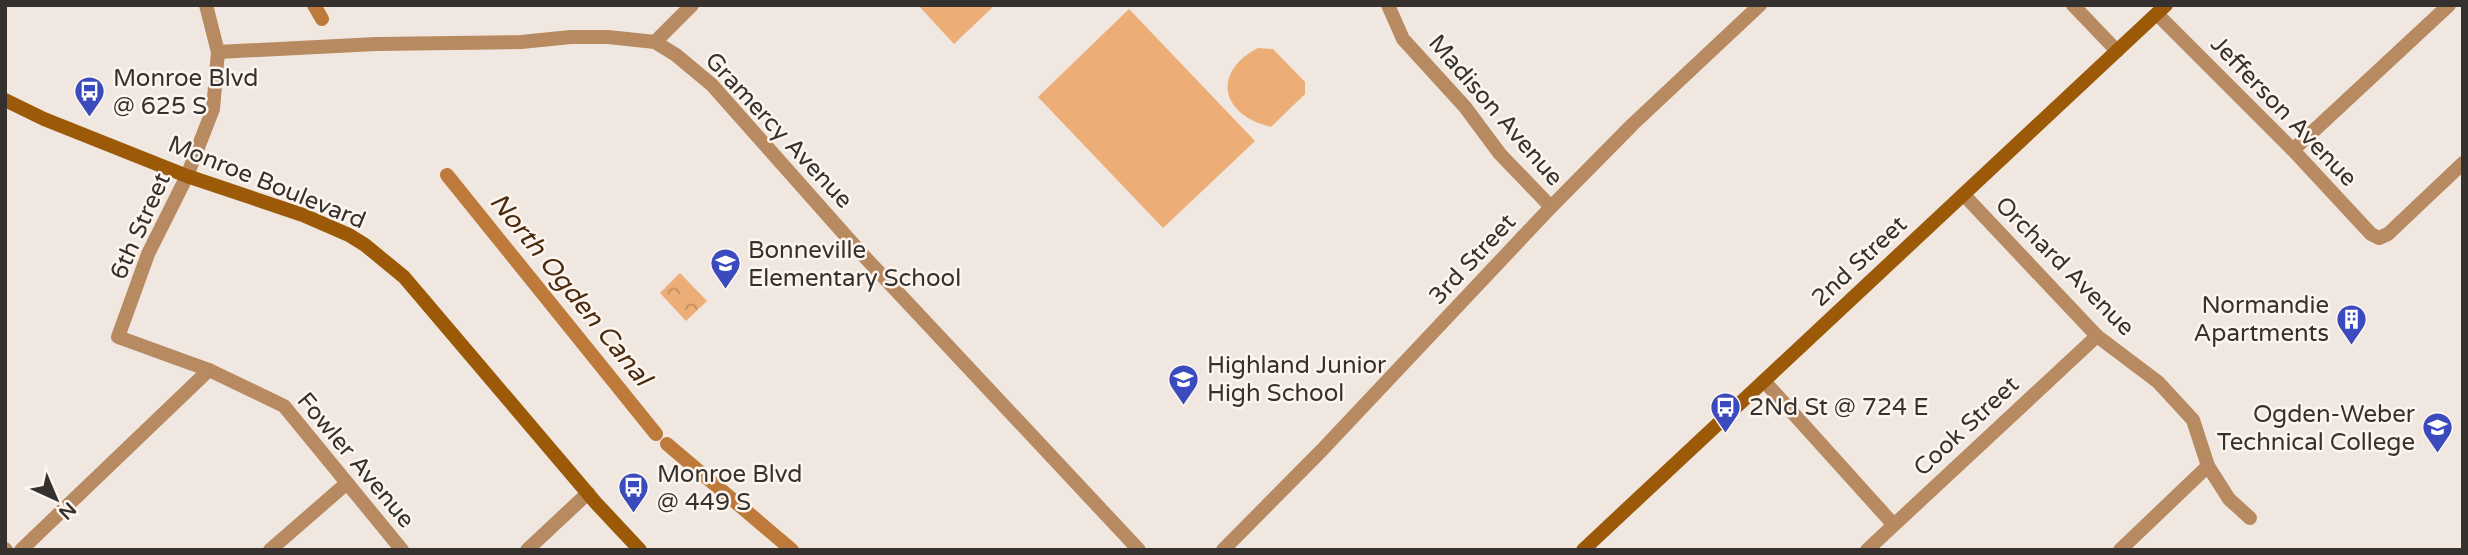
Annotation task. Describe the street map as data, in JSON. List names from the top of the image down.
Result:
{
  "streets": {
    "main road": ["Monroe Boulevard", "2nd Street"],
    "street": [
      "Madison Avenue",
      "Jefferson Avenue",
      "Gramercy Avenue",
      "6th Street",
      "3rd Street",
      "Orchard Avenue",
      "Cook Street",
      "Fowler Avenue"
    ]
  },
  "crossings": [
    ["Madison Avenue", "3rd Street"],
    ["Jefferson Avenue", "2nd Street"],
    ["Gramercy Avenue", "6th Street"],
    ["Monroe Boulevard", "6th Street"],
    ["6th Street", "Fowler Avenue"],
    ["2nd Street", "Orchard Avenue"],
    ["Orchard Avenue", "Cook Street"]
  ],
  "water": ["North Ogden Canal"],
  "places": {
    "bus stop": ["Monroe Blvd @ 625 S", "2Nd St @ 724 E", "Monroe Blvd @ 449 S"],
    "school or university": ["Bonneville Elementary School", "Highland Junior High School", "Ogden-Weber Technical College"],
    "building": ["Normandie Apartments"]
  },
  "north": "bottom right"
}
